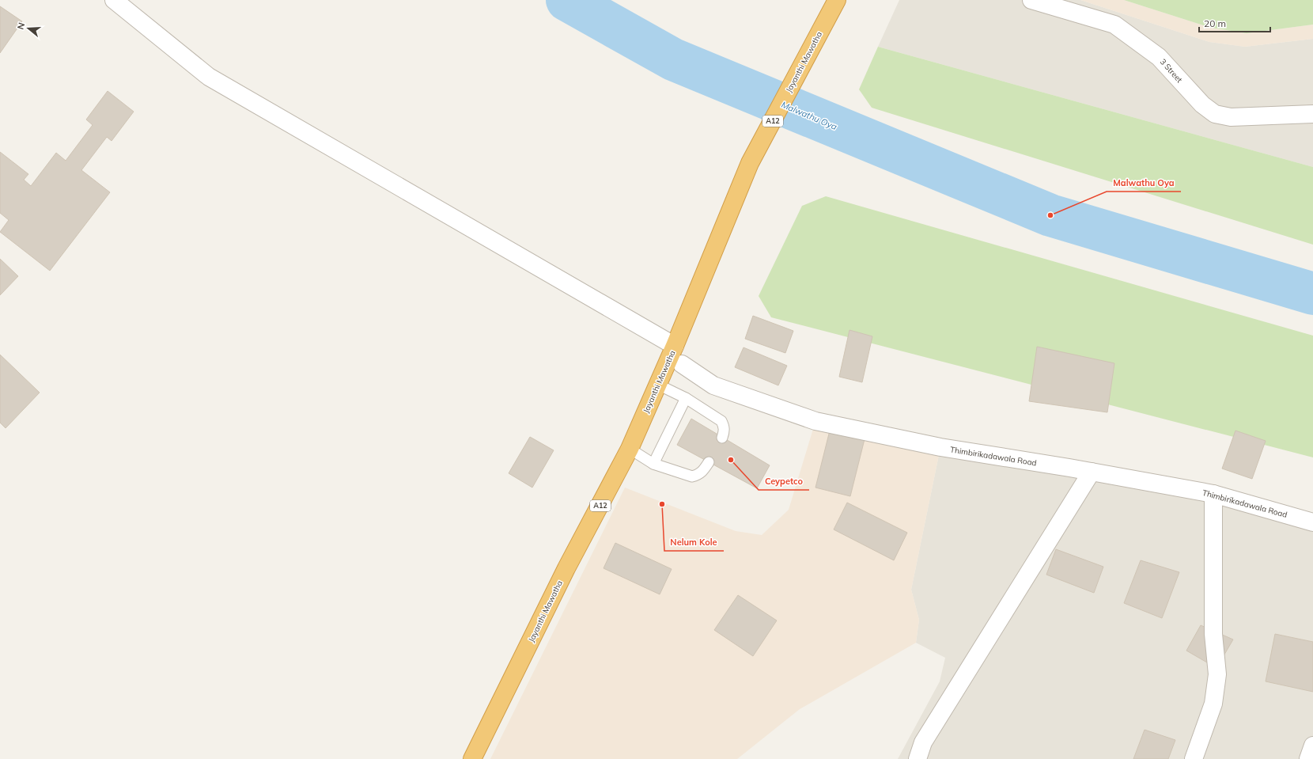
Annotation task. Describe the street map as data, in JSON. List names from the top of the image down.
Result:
{
  "streets": {
    "highway": ["Jayanthi Mawatha", "A12"],
    "street": ["3 Street", "Thimbirikadawala Road"]
  },
  "water": ["Malwathu Oya"],
  "places": ["Malwathu Oya", "Ceypetco", "Nelum Kole"],
  "scale_bar": "20 m",
  "north": "left"
}
